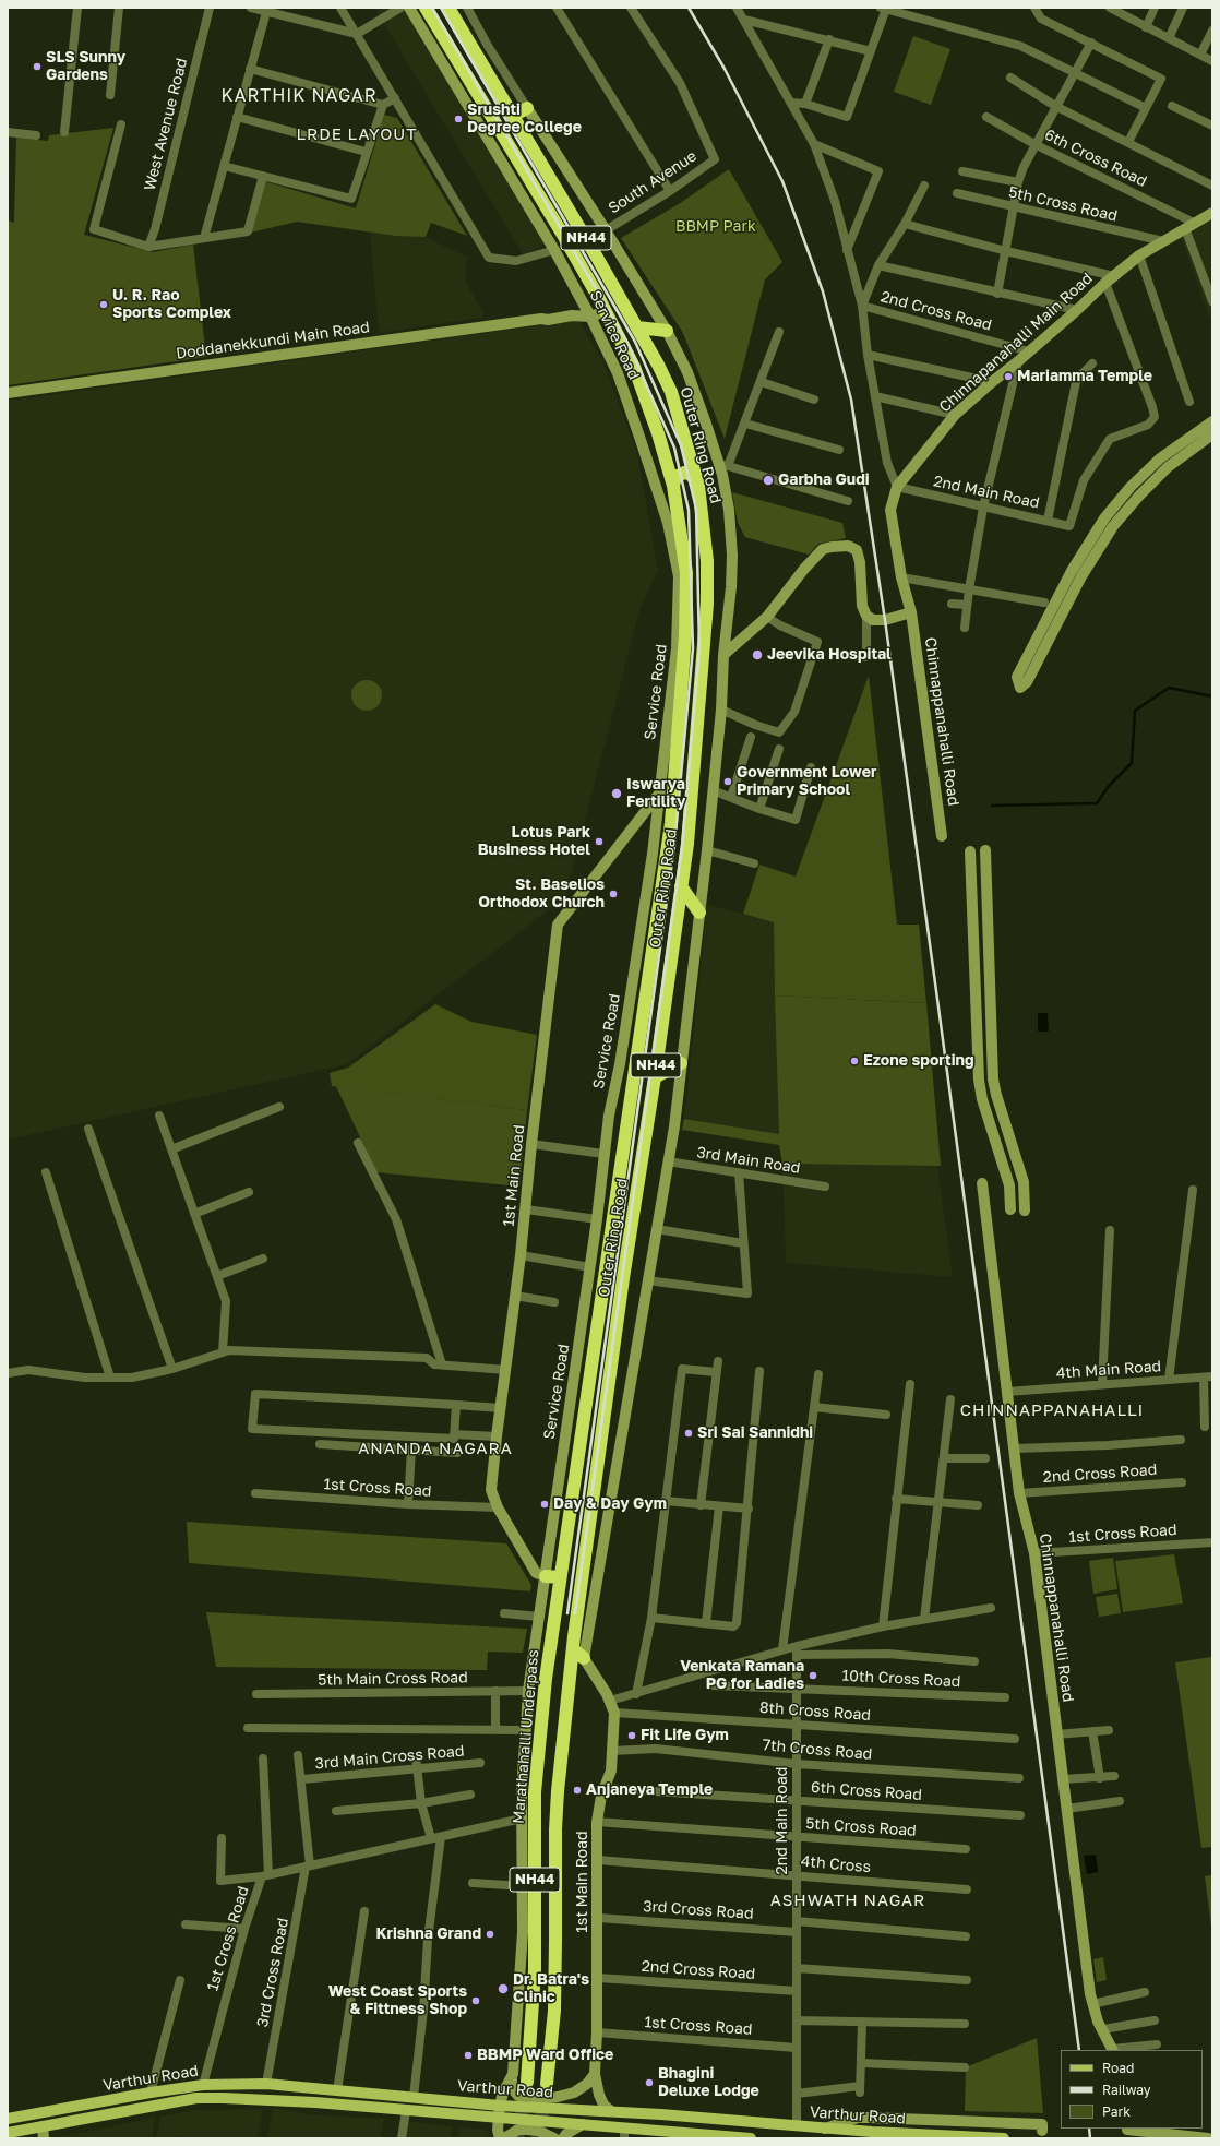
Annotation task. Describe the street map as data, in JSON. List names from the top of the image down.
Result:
{
  "streets": {
    "highway": ["NH44", "Outer Ring Road", "Marathahalli Underpass"],
    "main road": ["Varthur Road"],
    "street": [
      "West Avenue Road",
      "6th Cross Road",
      "South Avenue",
      "5th Cross Road",
      "2nd Cross Road",
      "Service Road",
      "Doddanekkundi Main Road",
      "Chinnapanahalli Main Road",
      "2nd Main Road",
      "Chinnappanahalli Road",
      "3rd Main Road",
      "1st Main Road",
      "4th Main Road",
      "1st Cross Road",
      "5th Main Cross Road",
      "10th Cross Road",
      "8th Cross Road",
      "7th Cross Road",
      "3rd Main Cross Road",
      "4th Cross",
      "3rd Cross Road"
    ]
  },
  "crossings": [
    ["6th Cross Road", "Chinnapanahalli Main Road"],
    ["6th Cross Road", "2nd Main Road"],
    ["6th Cross Road", "1st Main Road"],
    ["5th Cross Road", "Chinnapanahalli Main Road"],
    ["5th Cross Road", "2nd Main Road"],
    ["5th Cross Road", "1st Main Road"],
    ["NH44", "Outer Ring Road"],
    ["2nd Cross Road", "Chinnapanahalli Main Road"],
    ["2nd Cross Road", "2nd Main Road"],
    ["2nd Cross Road", "Chinnappanahalli Road"],
    ["2nd Cross Road", "1st Main Road"],
    ["Service Road", "Doddanekkundi Main Road"],
    ["Service Road", "Outer Ring Road"],
    ["Service Road", "1st Main Road"],
    ["Service Road", "1st Cross Road"],
    ["Service Road", "5th Main Cross Road"],
    ["Service Road", "Varthur Road"],
    ["Doddanekkundi Main Road", "Outer Ring Road"],
    ["Chinnapanahalli Main Road", "2nd Main Road"],
    ["Chinnapanahalli Main Road", "Chinnappanahalli Road"],
    ["Outer Ring Road", "Marathahalli Underpass"],
    ["2nd Main Road", "1st Cross Road"],
    ["2nd Main Road", "10th Cross Road"],
    ["2nd Main Road", "8th Cross Road"],
    ["2nd Main Road", "7th Cross Road"],
    ["2nd Main Road", "4th Cross"],
    ["2nd Main Road", "3rd Cross Road"],
    ["2nd Main Road", "Varthur Road"],
    ["Chinnappanahalli Road", "4th Main Road"],
    ["Chinnappanahalli Road", "1st Cross Road"],
    ["1st Main Road", "1st Cross Road"],
    ["1st Main Road", "8th Cross Road"],
    ["1st Main Road", "7th Cross Road"],
    ["1st Main Road", "4th Cross"],
    ["1st Main Road", "3rd Cross Road"],
    ["1st Main Road", "Varthur Road"],
    ["1st Cross Road", "3rd Cross Road"],
    ["1st Cross Road", "Varthur Road"],
    ["3rd Cross Road", "Varthur Road"]
  ],
  "districts": [
    "KARTHIK NAGAR",
    "LRDE LAYOUT",
    "CHINNAPPANAHALLI",
    "ANANDA NAGARA",
    "ASHWATH NAGAR"
  ],
  "parks": ["BBMP Park"],
  "places": [
    "SLS Sunny Gardens",
    "Srushti Degree College",
    "U. R. Rao Sports Complex",
    "Mariamma Temple",
    "Garbha Gudi",
    "Jeevika Hospital",
    "Government Lower Primary School",
    "Iswarya Fertility",
    "Lotus Park Business Hotel",
    "St. Baselios Orthodox Church",
    "Ezone sporting",
    "Sri Sai Sannidhi",
    "Day & Day Gym",
    "Venkata Ramana PG for Ladies",
    "Fit Life Gym",
    "Anjaneya Temple",
    "Krishna Grand",
    "Dr. Batra's Clinic",
    "West Coast Sports & Fittness Shop",
    "BBMP Ward Office",
    "Bhagini Deluxe Lodge"
  ],
  "legend": ["Road", "Railway", "Park"]
}
